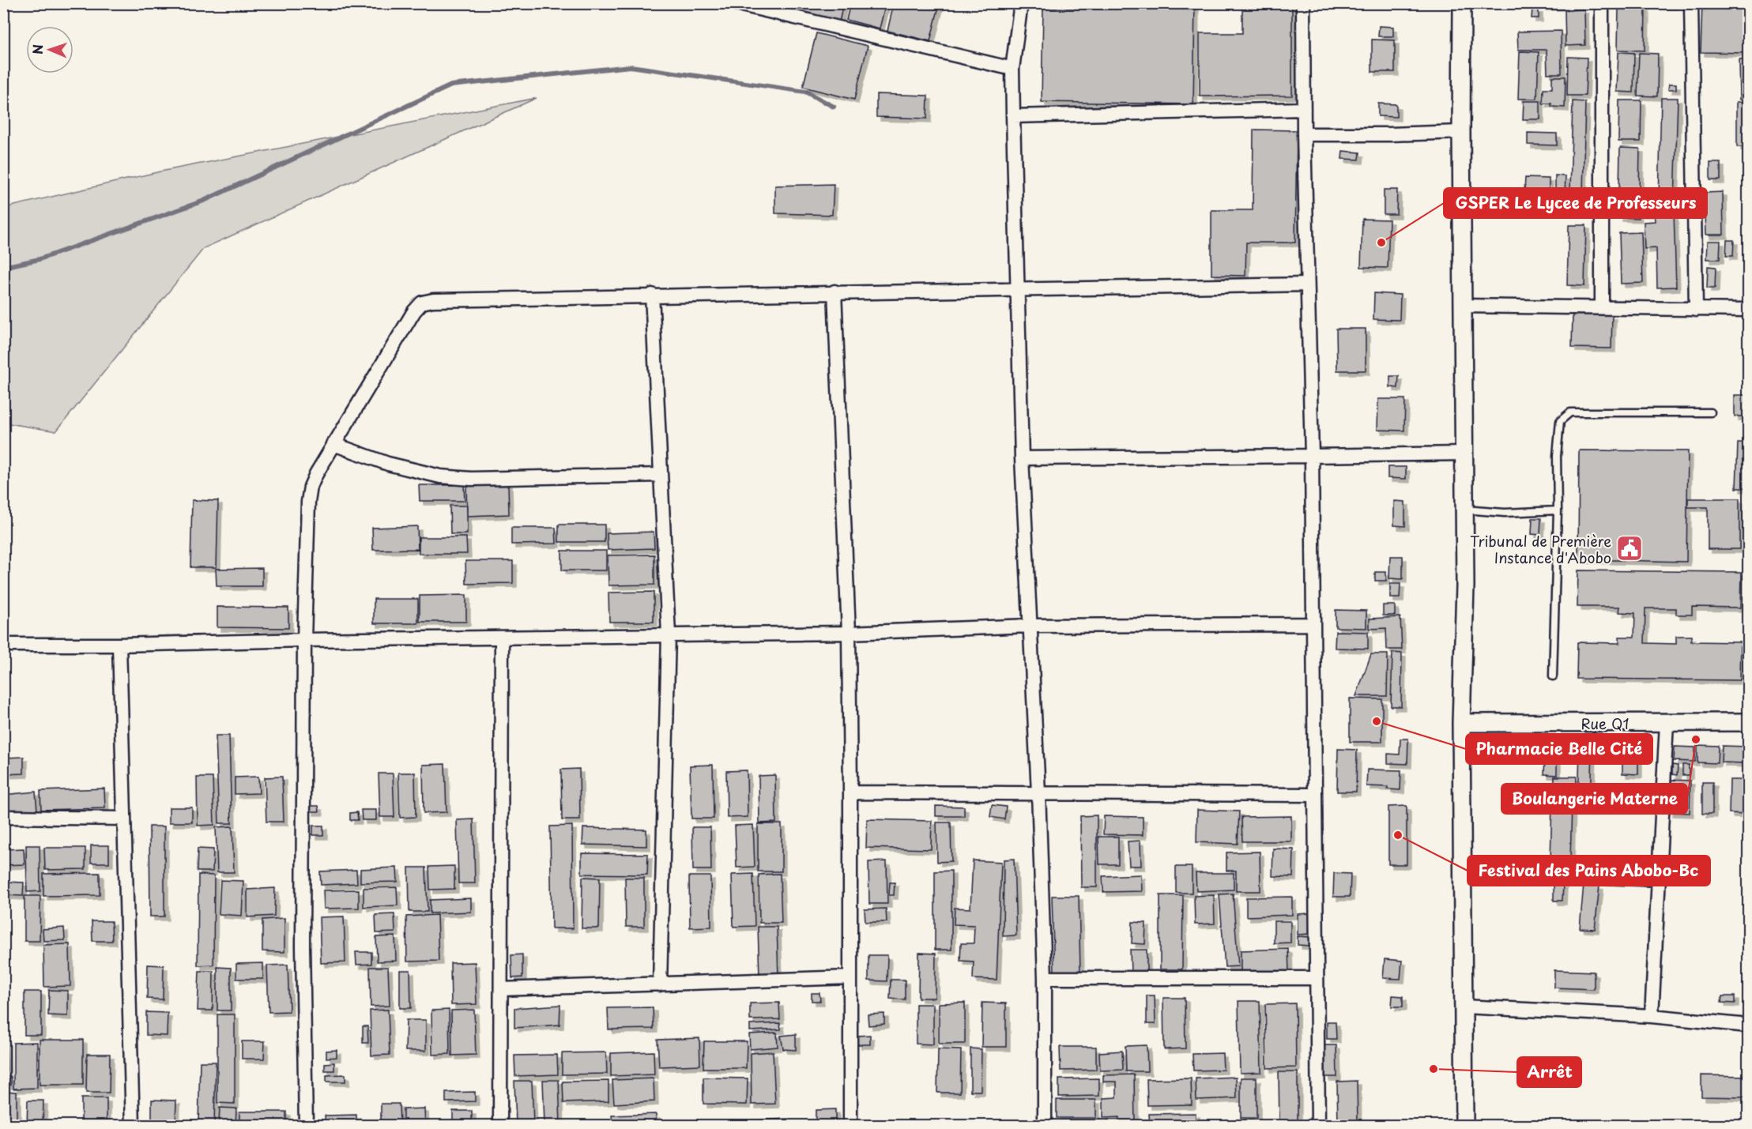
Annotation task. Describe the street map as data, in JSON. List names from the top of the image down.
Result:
{
  "streets": {
    "street": ["Rue Q1"]
  },
  "places": {
    "other": [
      "GSPER Le Lycee de Professeurs",
      "Pharmacie Belle Cité",
      "Boulangerie Materne",
      "Festival des Pains Abobo-Bc",
      "Arrêt"
    ],
    "public building": ["Tribunal de Première Instance d'Abobo"]
  },
  "north": "left"
}
